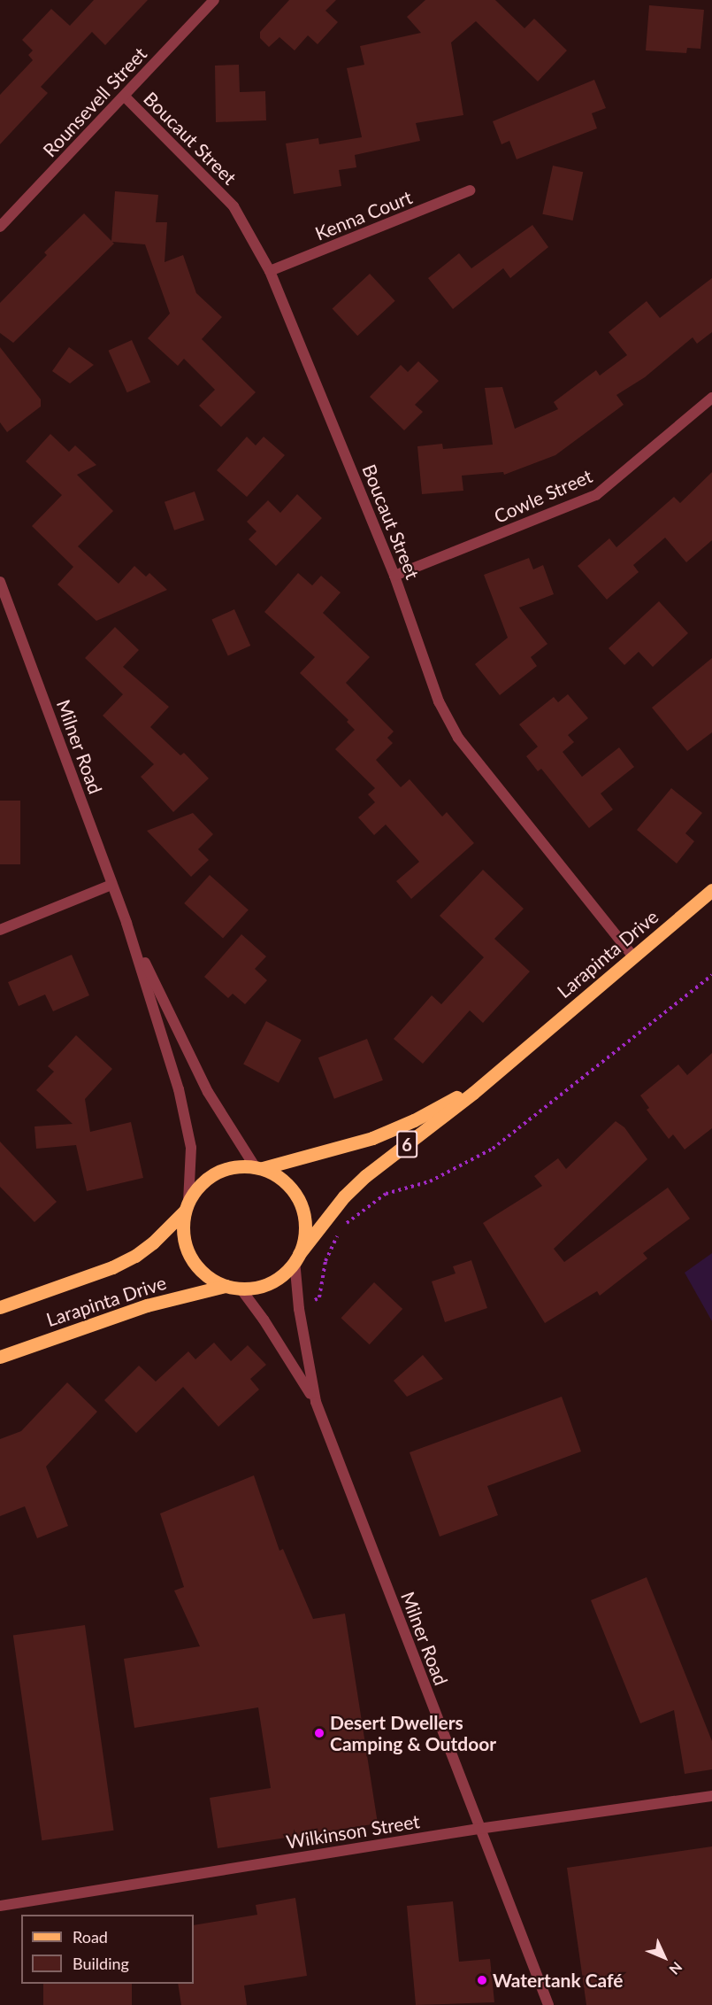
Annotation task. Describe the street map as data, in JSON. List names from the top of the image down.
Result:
{
  "streets": {
    "main road": ["Larapinta Drive", "6"],
    "street": [
      "Rounsevell Street",
      "Boucaut Street",
      "Kenna Court",
      "Cowle Street",
      "Milner Road",
      "Wilkinson Street"
    ]
  },
  "crossings": [
    ["Rounsevell Street", "Boucaut Street"],
    ["Boucaut Street", "Kenna Court"],
    ["Boucaut Street", "Cowle Street"],
    ["Boucaut Street", "Larapinta Drive"],
    ["Milner Road", "Larapinta Drive"],
    ["Milner Road", "6"],
    ["Milner Road", "Wilkinson Street"],
    ["Larapinta Drive", "6"]
  ],
  "places": ["Desert Dwellers Camping & Outdoor", "Watertank Café"],
  "legend": ["Road", "Building"],
  "north": "bottom right"
}
